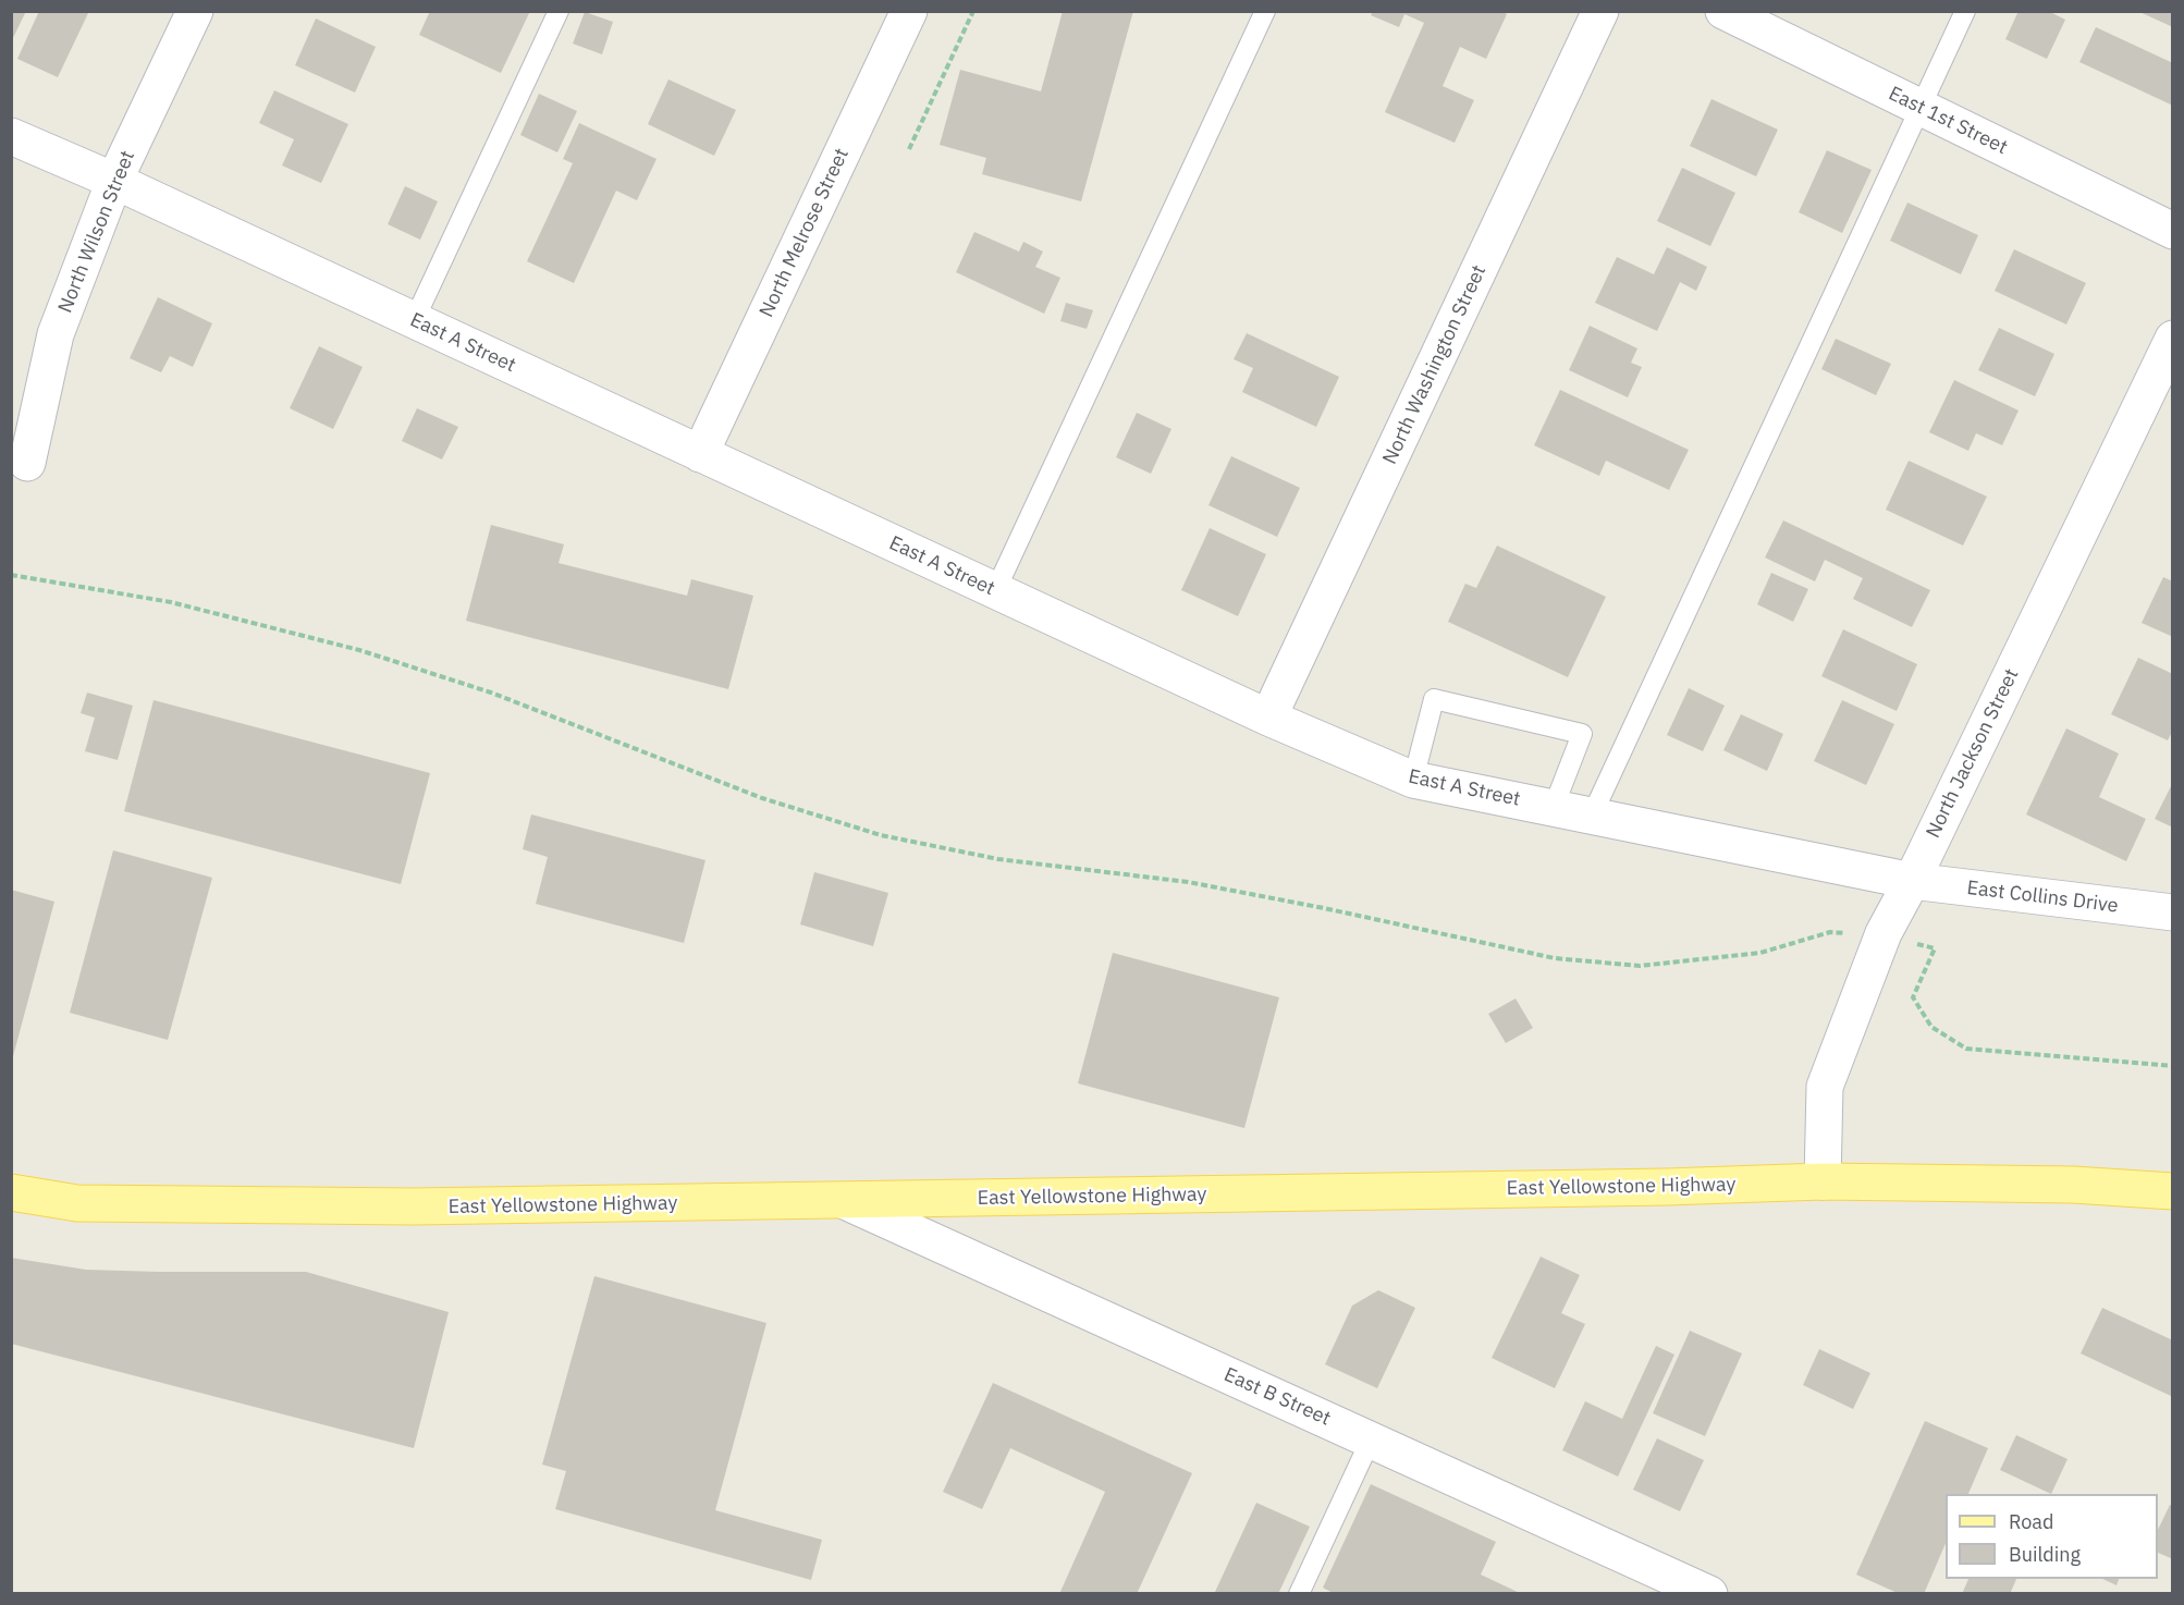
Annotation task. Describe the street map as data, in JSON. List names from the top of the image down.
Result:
{
  "streets": {
    "main road": ["East Yellowstone Highway"],
    "street": [
      "East 1st Street",
      "North Wilson Street",
      "North Melrose Street",
      "East A Street",
      "North Washington Street",
      "North Jackson Street",
      "East Collins Drive",
      "East B Street"
    ]
  },
  "crossings": [
    ["North Wilson Street", "East A Street"],
    ["North Melrose Street", "East A Street"],
    ["East A Street", "North Washington Street"],
    ["East A Street", "North Jackson Street"],
    ["East A Street", "East Collins Drive"],
    ["North Jackson Street", "East Collins Drive"],
    ["North Jackson Street", "East Yellowstone Highway"],
    ["East Yellowstone Highway", "East B Street"]
  ],
  "legend": ["Road", "Building"]
}
